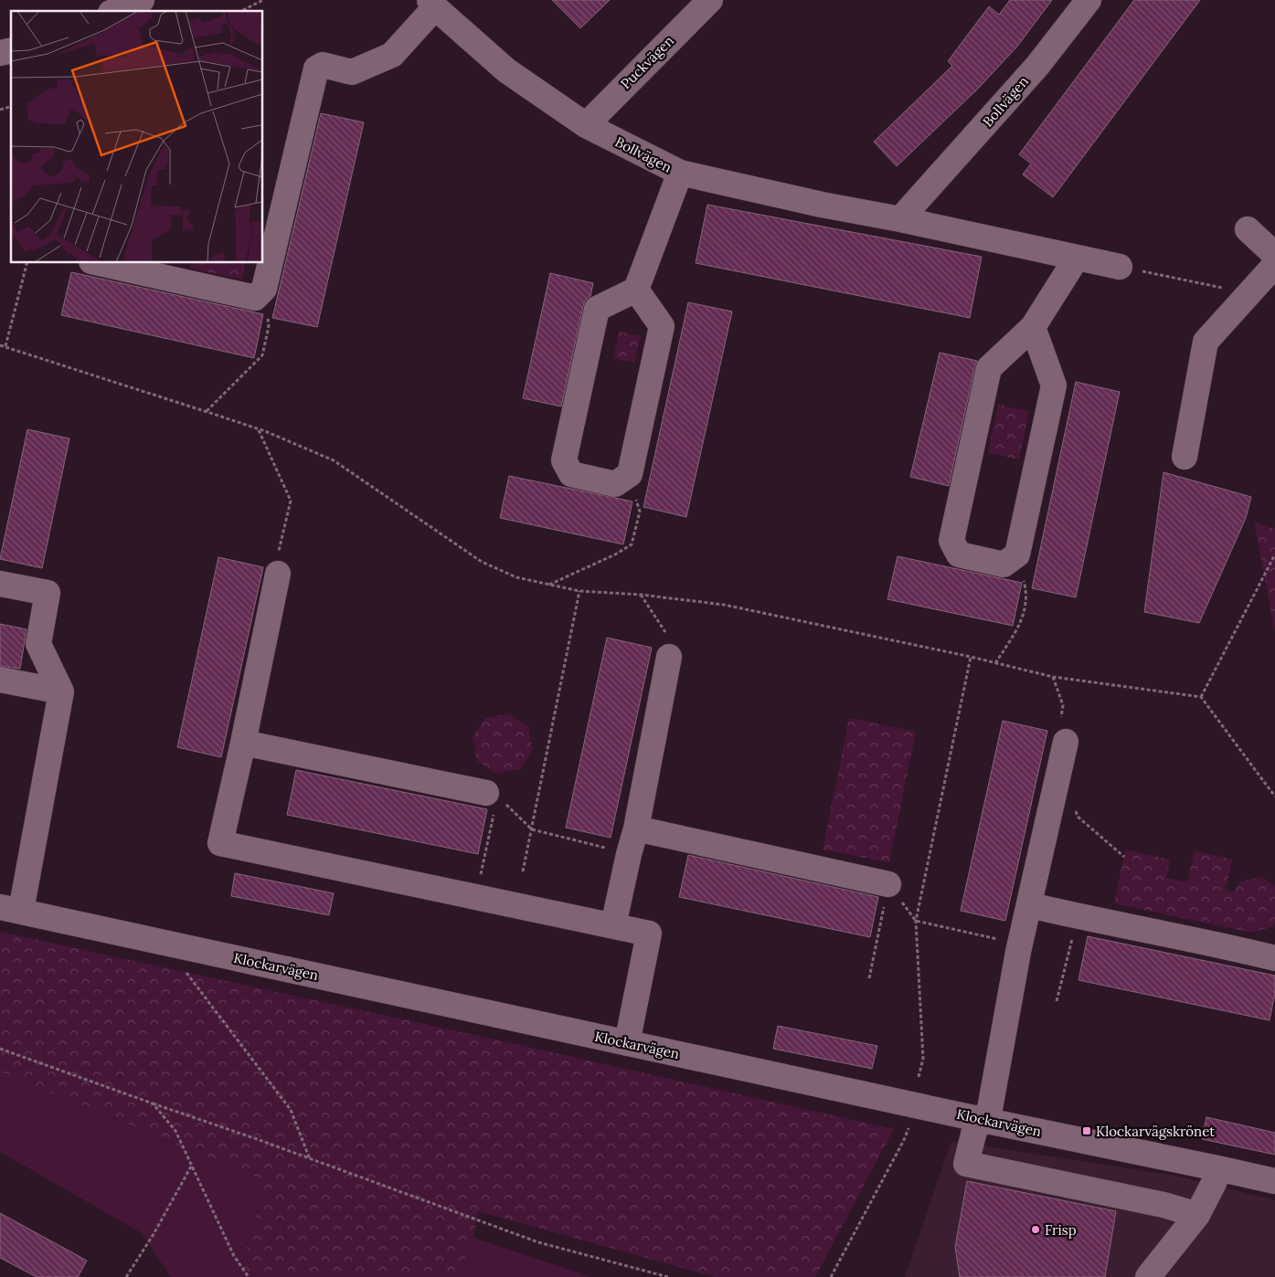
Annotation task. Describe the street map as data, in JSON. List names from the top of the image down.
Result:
{
  "streets": {
    "street": ["Puckvägen", "Bollvägen", "Klockarvägen"]
  },
  "crossings": [
    ["Puckvägen", "Bollvägen"]
  ],
  "places": {
    "transit": ["Klockarvägskrönet"],
    "other": ["Frisp"]
  }
}
